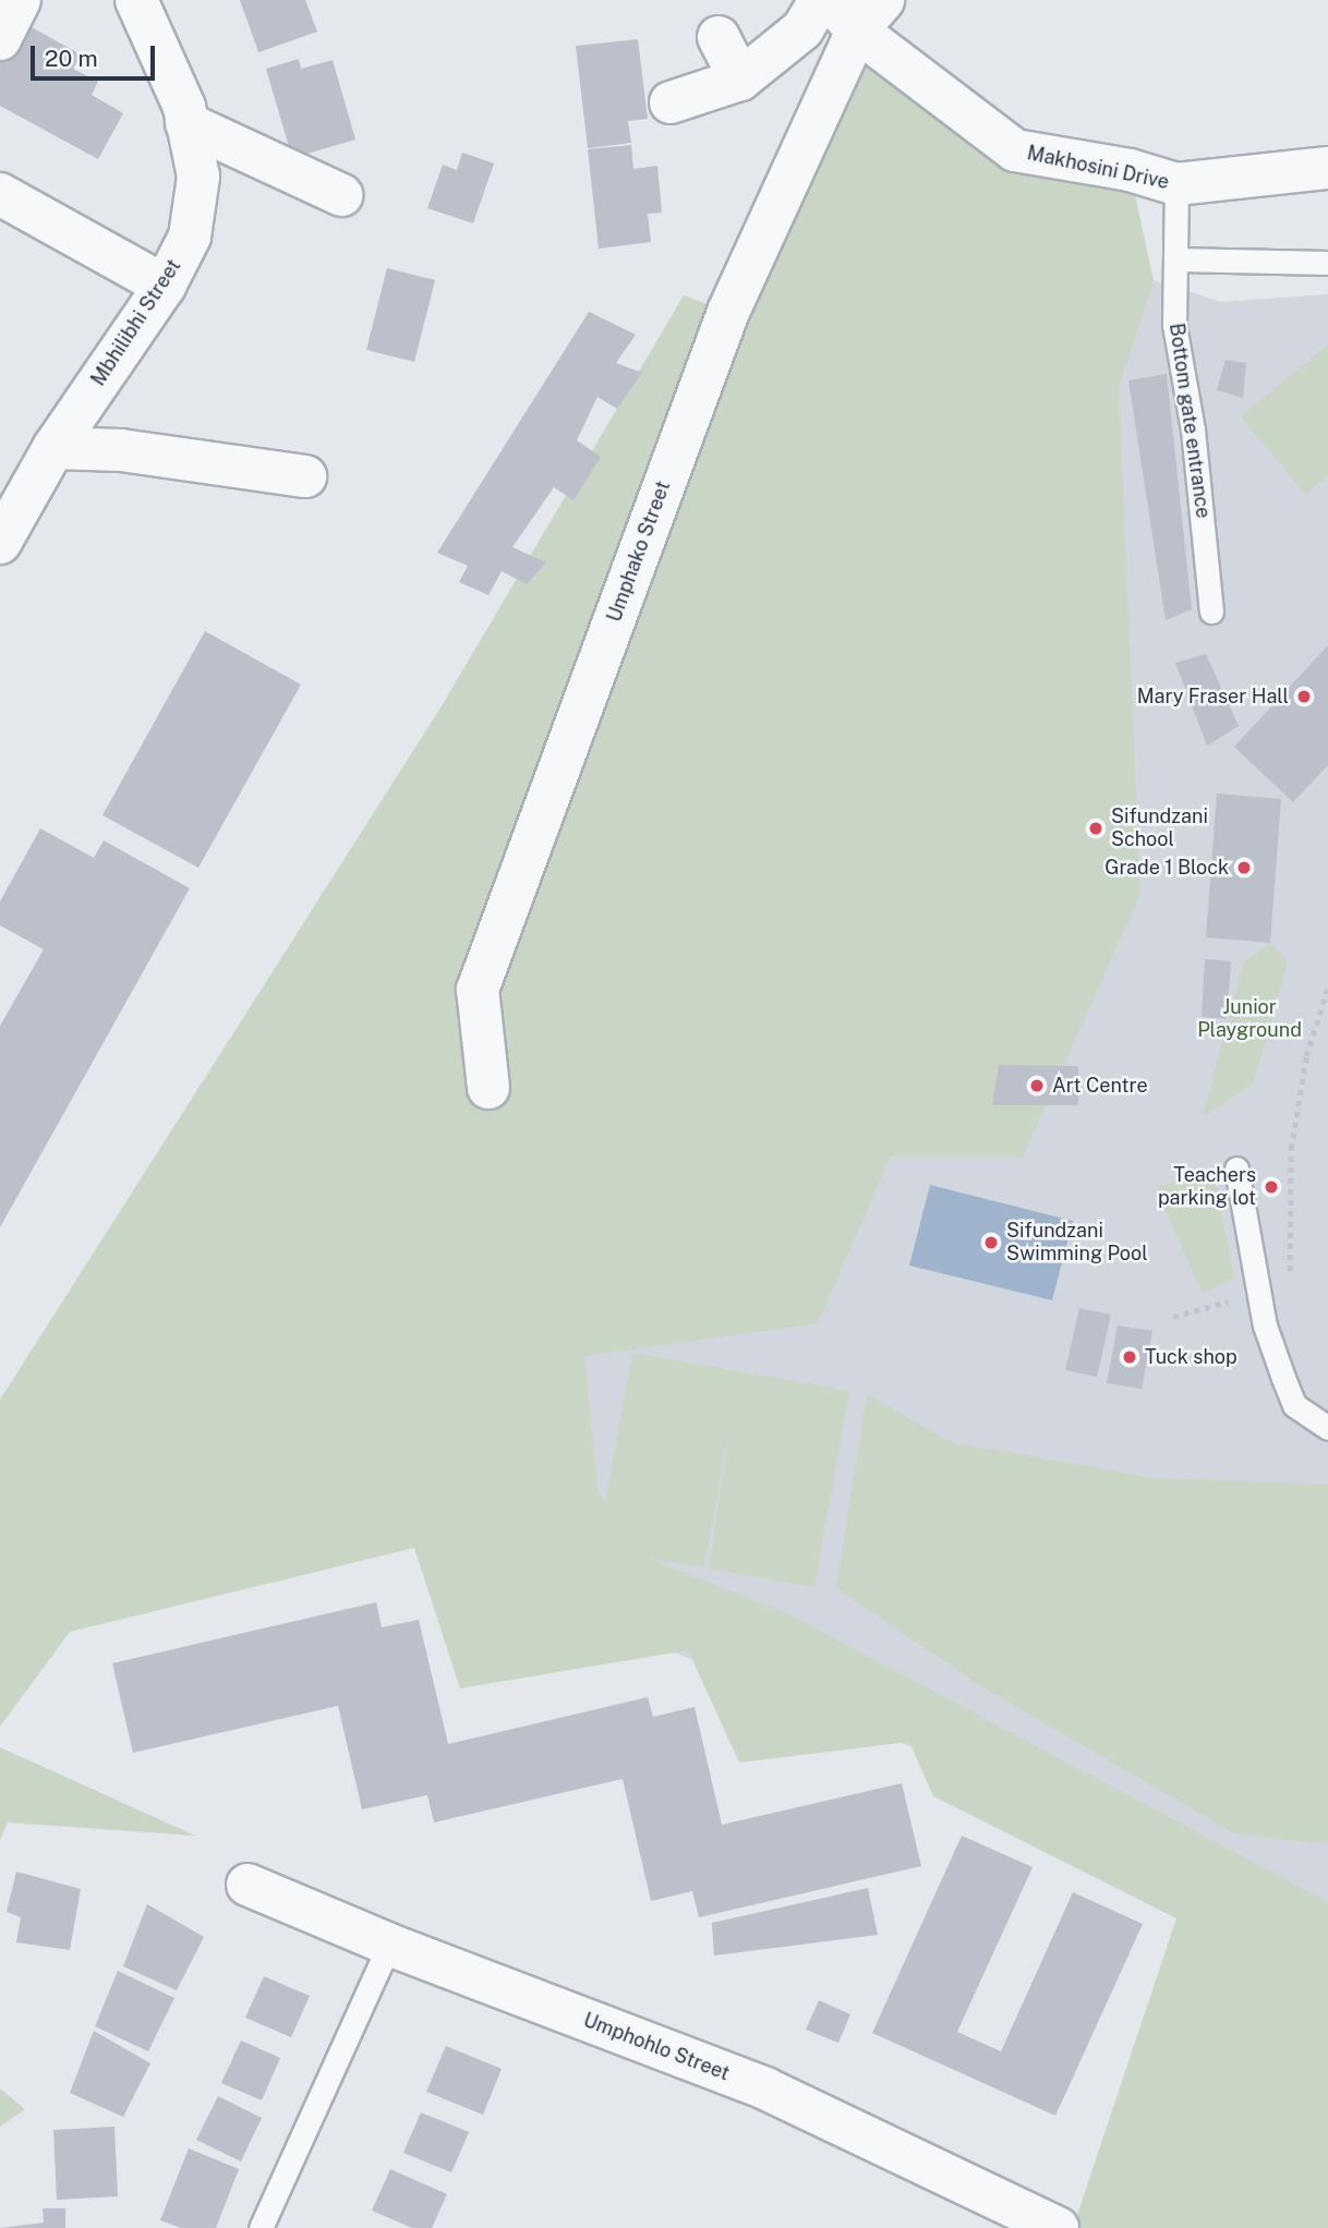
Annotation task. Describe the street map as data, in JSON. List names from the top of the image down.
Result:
{
  "streets": {
    "street": [
      "Makhosini Drive",
      "Mbhilibhi Street",
      "Umphako Street",
      "Umphohlo Street"
    ],
    "lane": ["Bottom gate entrance"]
  },
  "crossings": [
    ["Makhosini Drive", "Bottom gate entrance"],
    ["Makhosini Drive", "Umphako Street"]
  ],
  "parks": ["Junior Playground"],
  "places": [
    "Mary Fraser Hall",
    "Sifundzani School",
    "Grade 1 Block",
    "Art Centre",
    "Teachers parking lot",
    "Sifundzani Swimming Pool",
    "Tuck shop"
  ],
  "scale_bar": "20 m"
}
